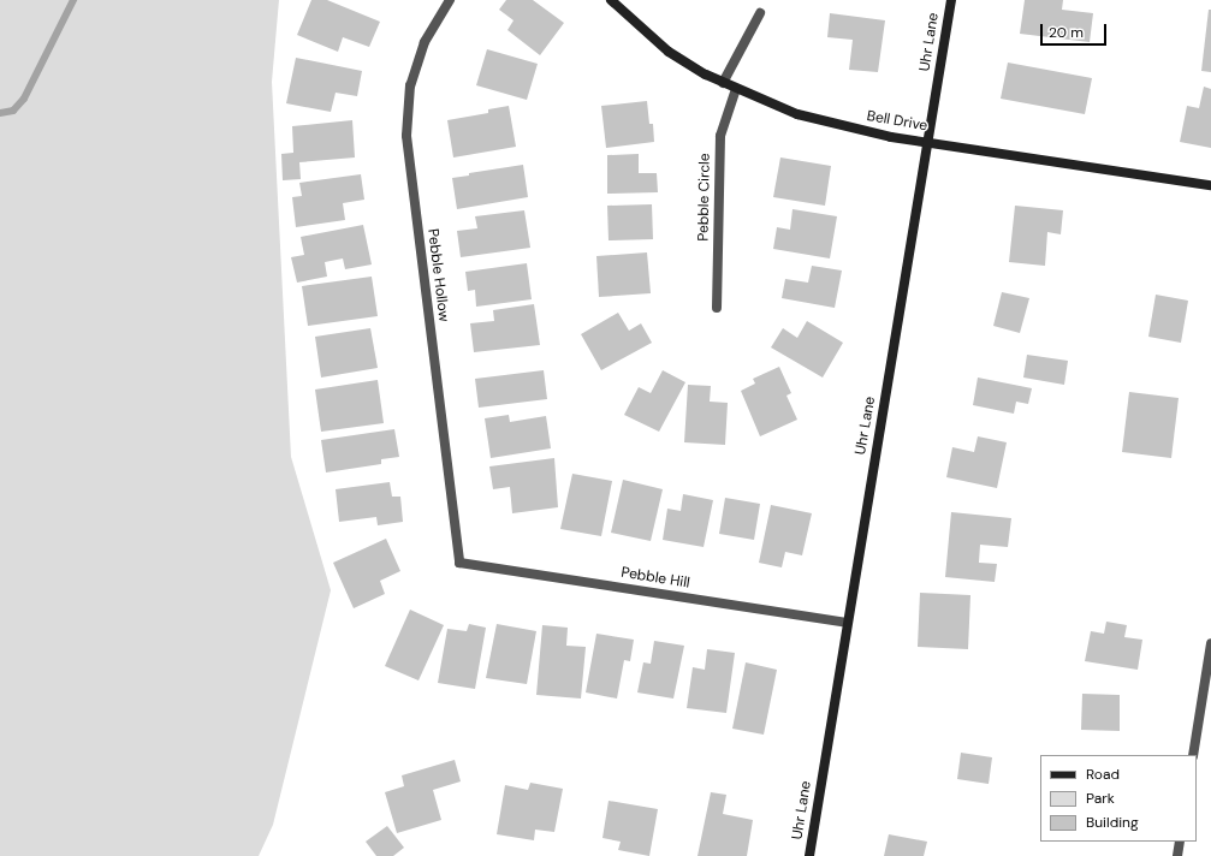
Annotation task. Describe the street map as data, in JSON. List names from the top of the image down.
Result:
{
  "streets": {
    "street": [
      "Uhr Lane",
      "Bell Drive",
      "Pebble Circle",
      "Pebble Hollow",
      "Pebble Hill"
    ]
  },
  "crossings": [
    ["Uhr Lane", "Bell Drive"],
    ["Uhr Lane", "Pebble Hill"],
    ["Bell Drive", "Pebble Circle"],
    ["Pebble Hollow", "Pebble Hill"]
  ],
  "legend": ["Road", "Park", "Building"],
  "scale_bar": "20 m"
}
